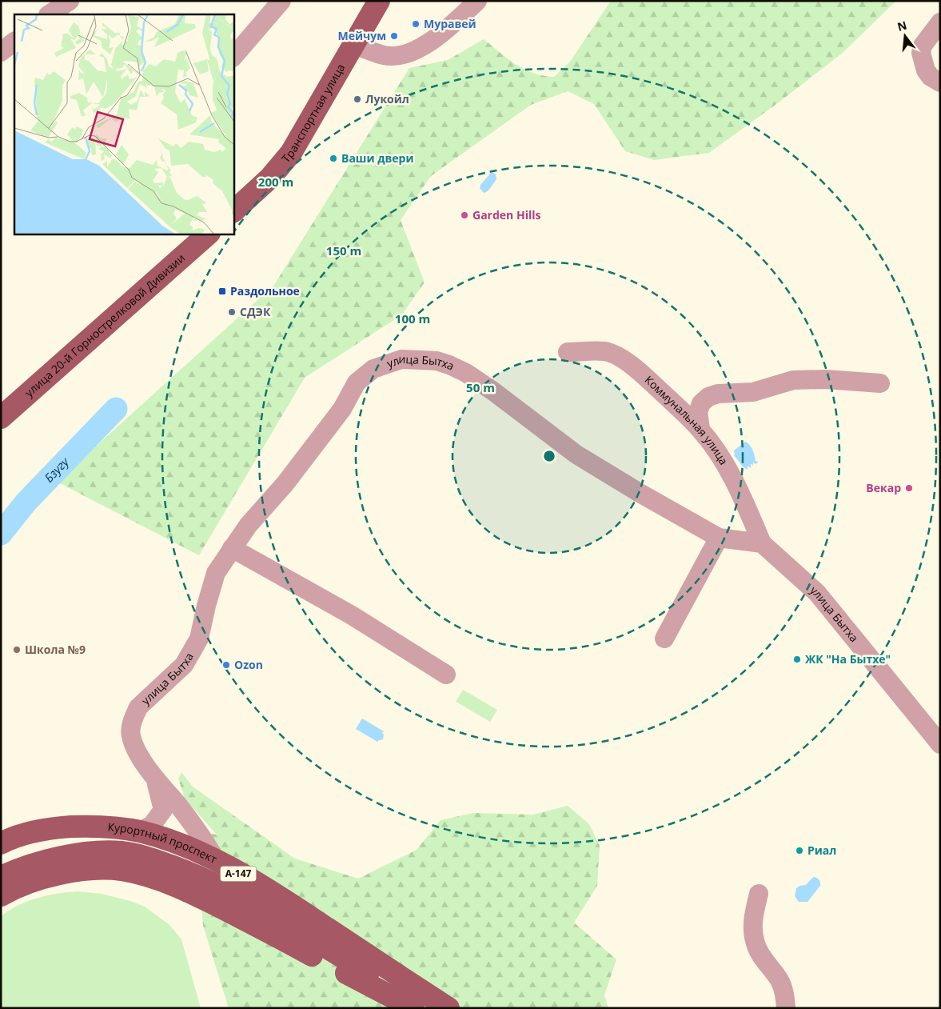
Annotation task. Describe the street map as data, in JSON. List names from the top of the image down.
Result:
{
  "streets": {
    "main road": [
      "Транспортная улица",
      "улица 20-й Горнострелковой Дивизии",
      "Курортный проспект",
      "А-147"
    ],
    "street": ["улица Бытха", "Коммунальная улица"]
  },
  "crossings": [
    ["улица Бытха", "Коммунальная улица"],
    ["улица Бытха", "Курортный проспект"]
  ],
  "water": ["Бзугу"],
  "places": {
    "other": [
      "Муравей",
      "Мейчум",
      "Лукойл",
      "Ваши двери",
      "Garden Hills",
      "СДЭК",
      "Векар",
      "Школа №9",
      "ЖК \"На Бытхе\"",
      "Ozon",
      "Риал"
    ],
    "transit": ["Раздольное"]
  },
  "north": "top",
  "rings": [
    "200 m",
    "150 m",
    "100 m",
    "50 m"
  ]
}
